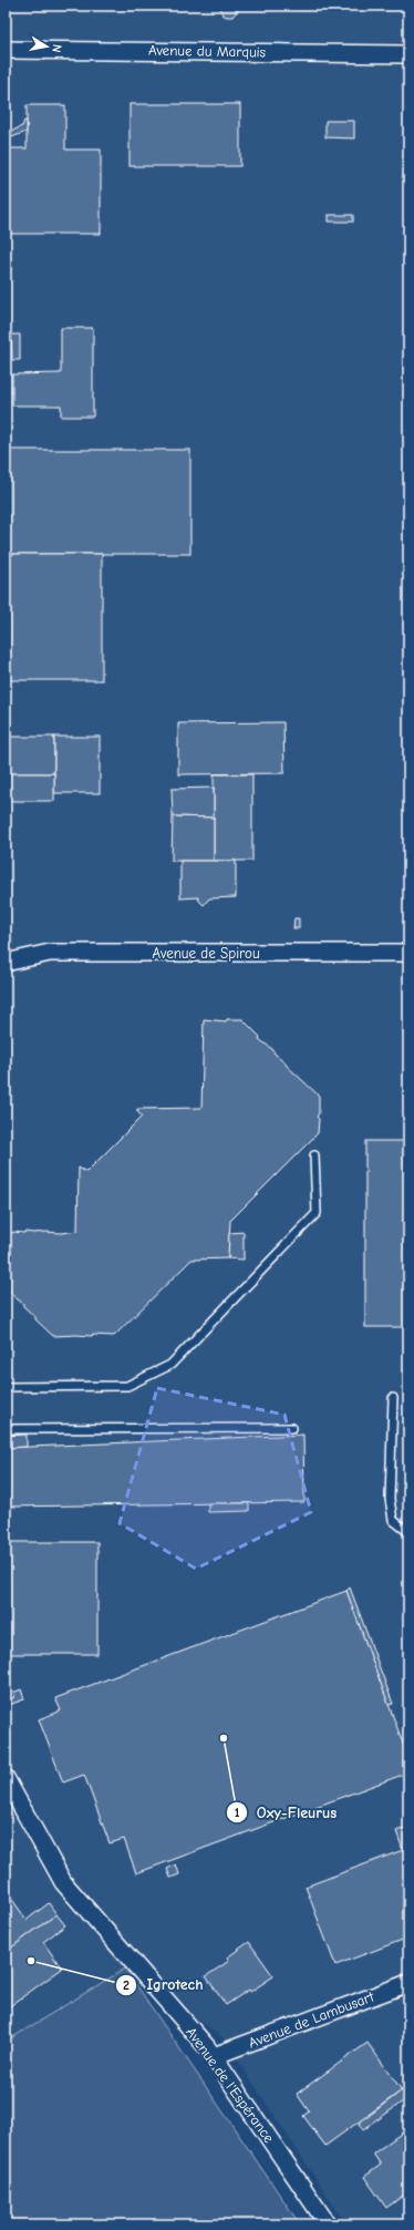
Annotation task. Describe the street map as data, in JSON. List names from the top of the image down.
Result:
{
  "streets": {
    "street": [
      "Avenue du Marquis",
      "Avenue de Spirou",
      "Avenue de Lambusart",
      "Avenue de l'Espérance"
    ]
  },
  "crossings": [
    ["Avenue de Lambusart", "Avenue de l'Espérance"]
  ],
  "places": ["Oxy-Fleurus", "Igrotech"],
  "north": "right"
}
